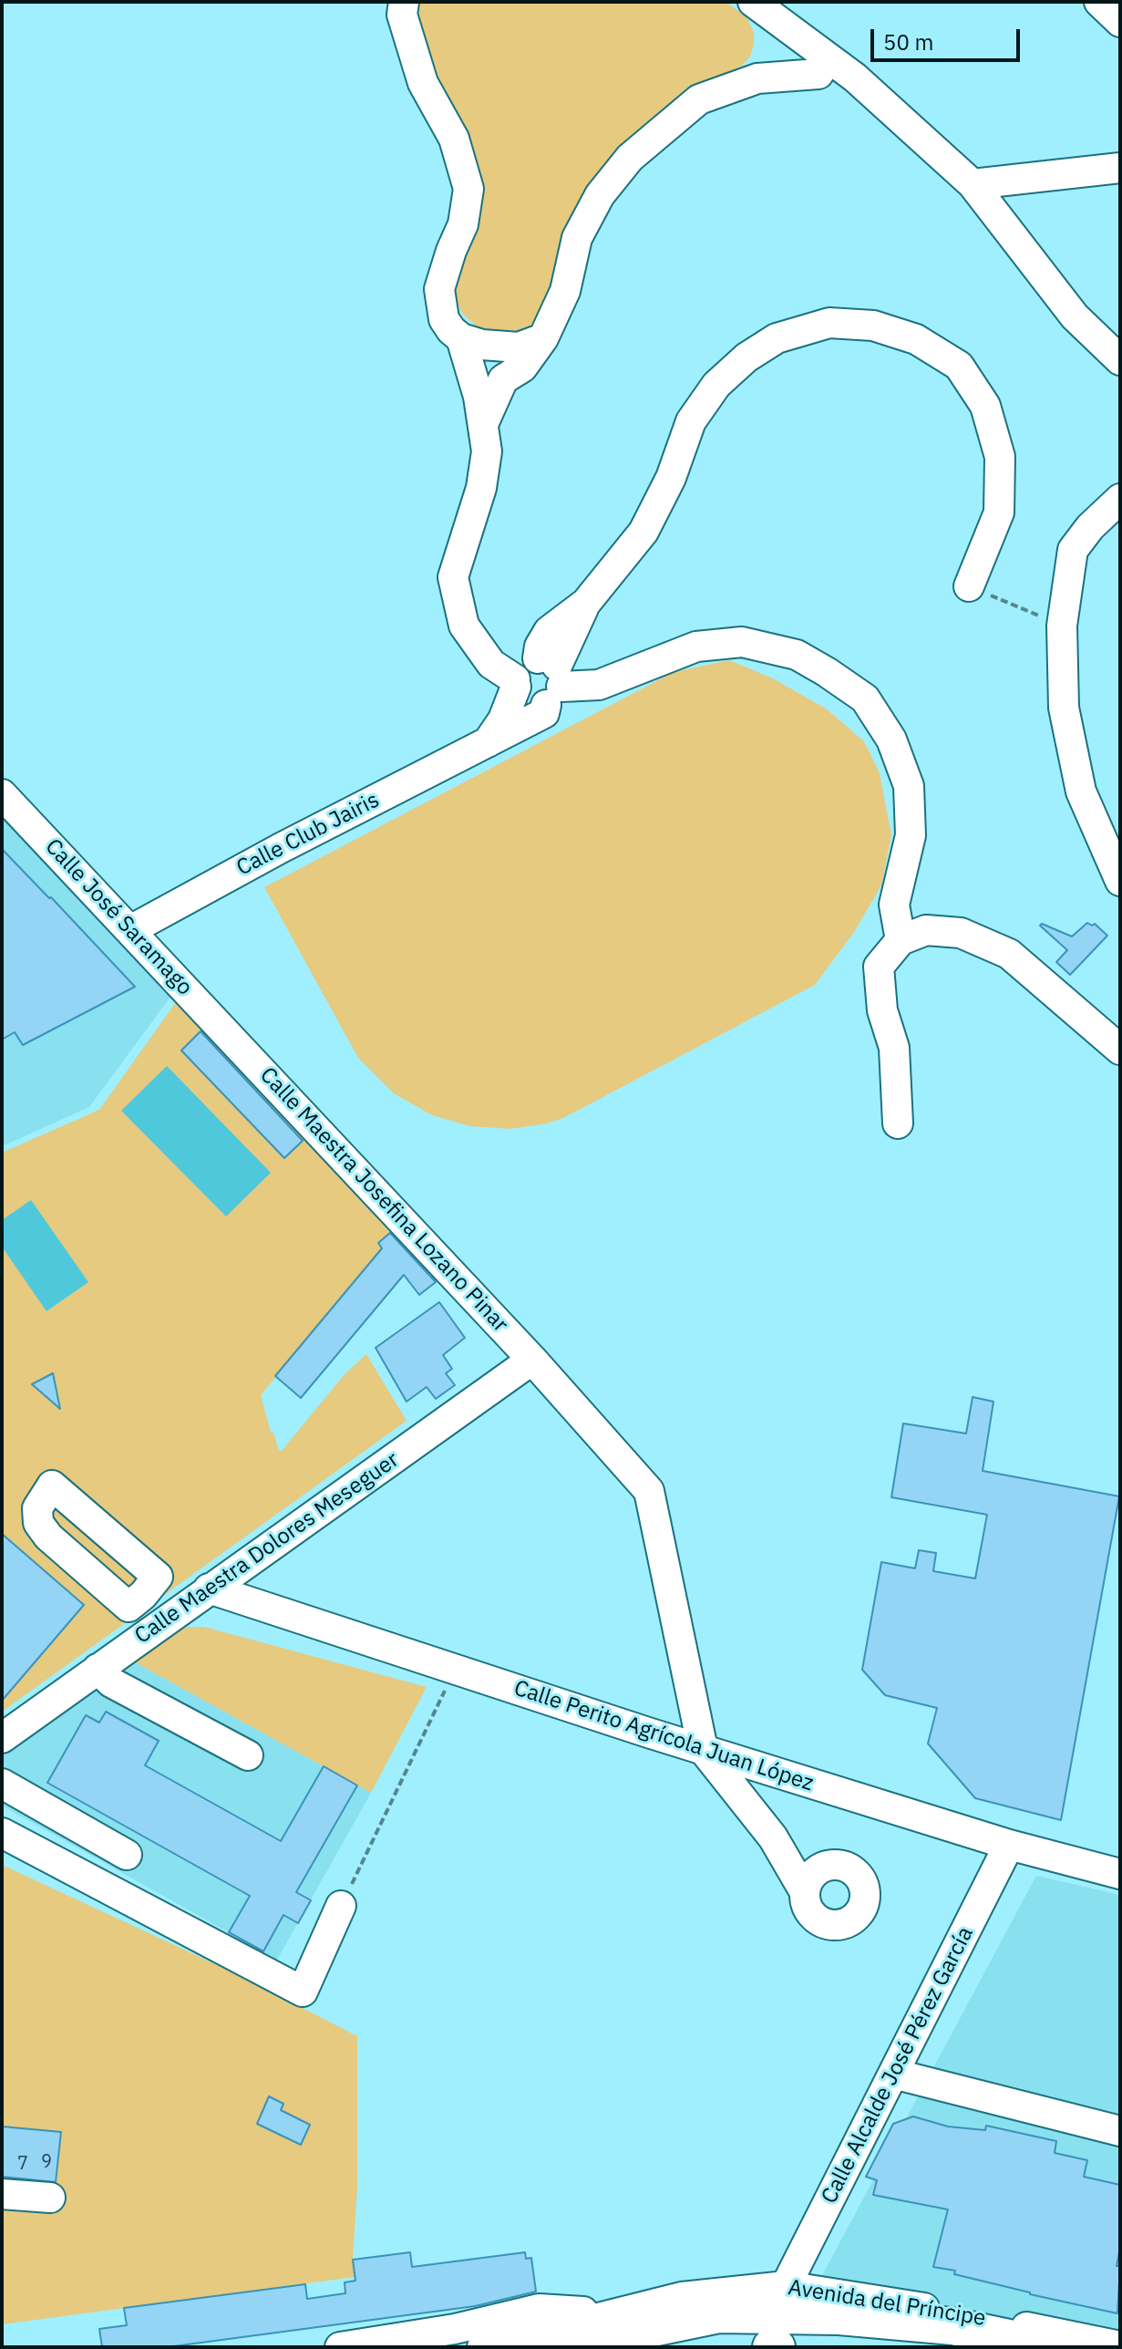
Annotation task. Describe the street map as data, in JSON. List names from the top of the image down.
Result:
{
  "streets": {
    "main road": ["Avenida del Príncipe"],
    "street": [
      "Calle Club Jairis",
      "Calle José Saramago",
      "Calle Maestra Josefina Lozano Pinar",
      "Calle Maestra Dolores Meseguer",
      "Calle Perito Agrícola Juan López",
      "Calle Alcalde José Pérez García"
    ]
  },
  "crossings": [
    ["Calle Club Jairis", "Calle José Saramago"],
    ["Calle José Saramago", "Calle Maestra Josefina Lozano Pinar"],
    ["Calle Maestra Josefina Lozano Pinar", "Calle Maestra Dolores Meseguer"],
    ["Calle Maestra Josefina Lozano Pinar", "Calle Perito Agrícola Juan López"],
    ["Calle Maestra Dolores Meseguer", "Calle Perito Agrícola Juan López"],
    ["Calle Perito Agrícola Juan López", "Calle Alcalde José Pérez García"],
    ["Calle Alcalde José Pérez García", "Avenida del Príncipe"]
  ],
  "house_numbers": ["9", "7"],
  "scale_bar": "50 m"
}
